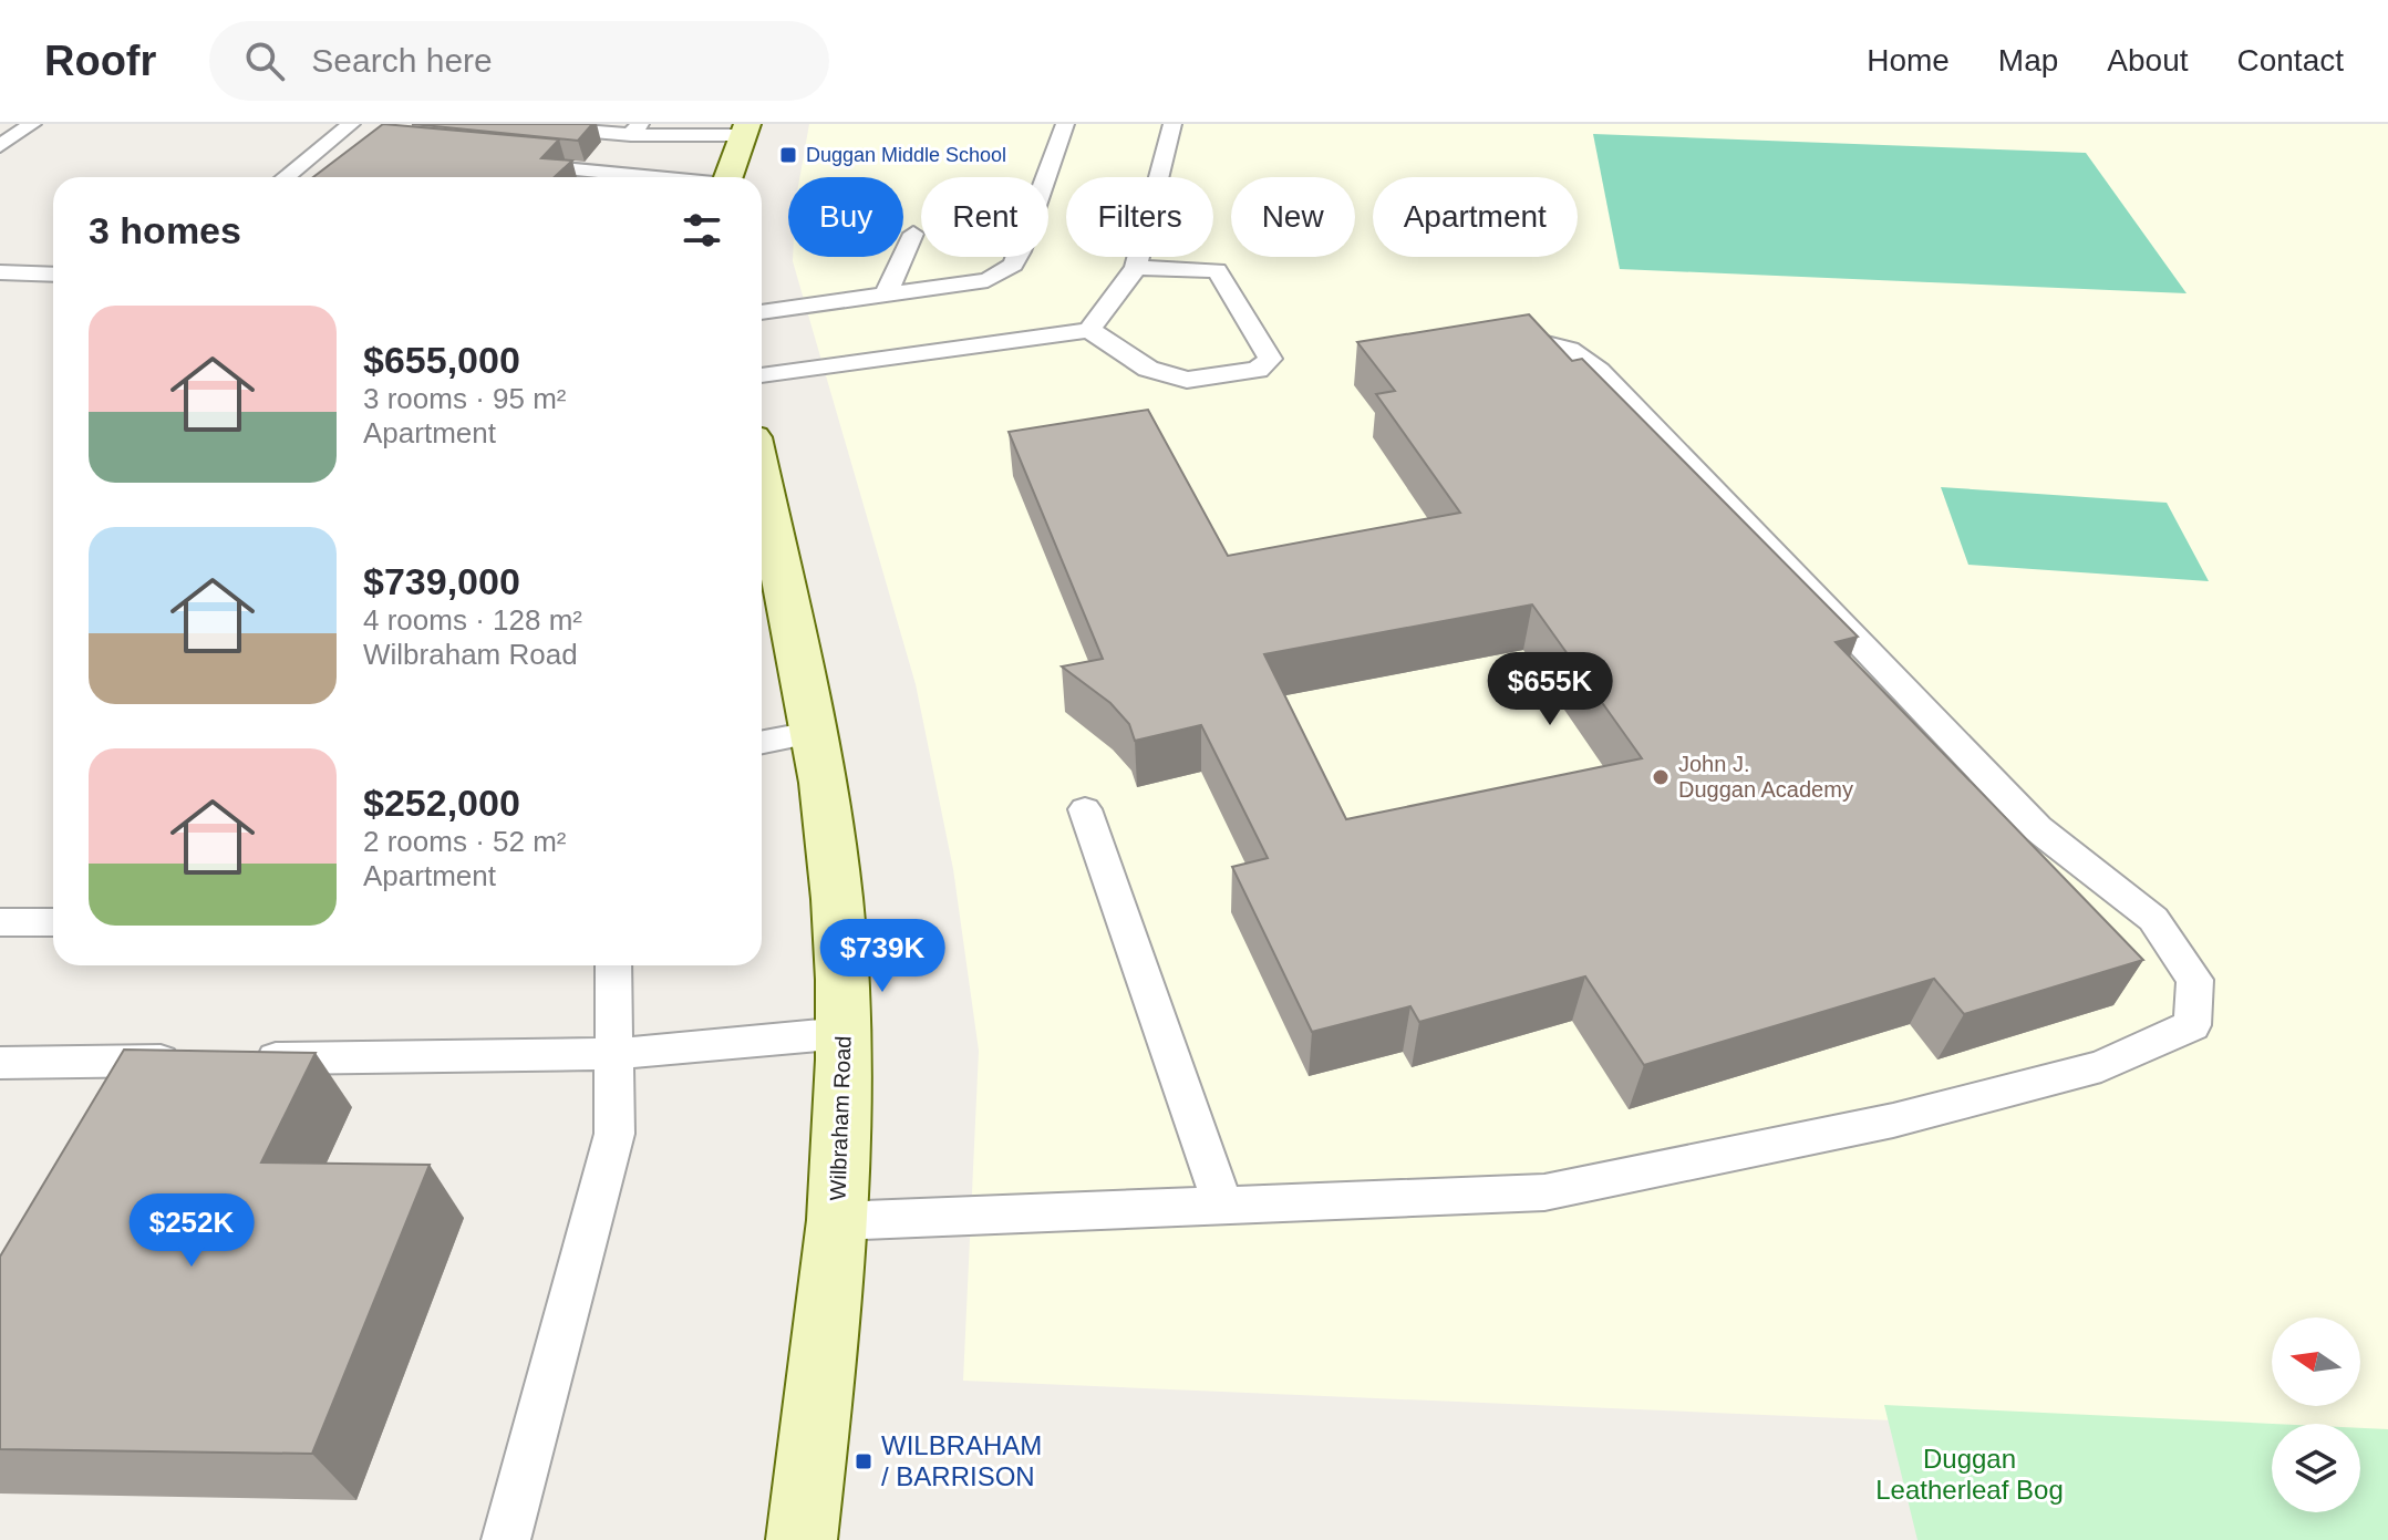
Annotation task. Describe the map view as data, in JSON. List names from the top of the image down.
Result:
{
  "streets": {
    "main road": ["Wilbraham Road"]
  },
  "parks": ["Duggan Leatherleaf Bog"],
  "places": {
    "transit": ["Duggan Middle School", "WILBRAHAM / BARRISON"],
    "other": ["John J. Duggan Academy"]
  },
  "north": "left",
  "page": {
    "header": "Roofr",
    "search": "Search here",
    "nav": [
      "Home",
      "Map",
      "About",
      "Contact"
    ],
    "chip": [
      "Buy",
      "Rent",
      "Filters",
      "New",
      "Apartment"
    ],
    "heading": "3 homes",
    "list": [
      {
        "name": "$655,000",
        "note": "3 rooms · 95 m² · Apartment"
      },
      {
        "name": "$739,000",
        "note": "4 rooms · 128 m² · Wilbraham Road"
      },
      {
        "name": "$252,000",
        "note": "2 rooms · 52 m² · Apartment"
      }
    ],
    "price": ["$655K", "$739K", "$252K"]
  }
}
